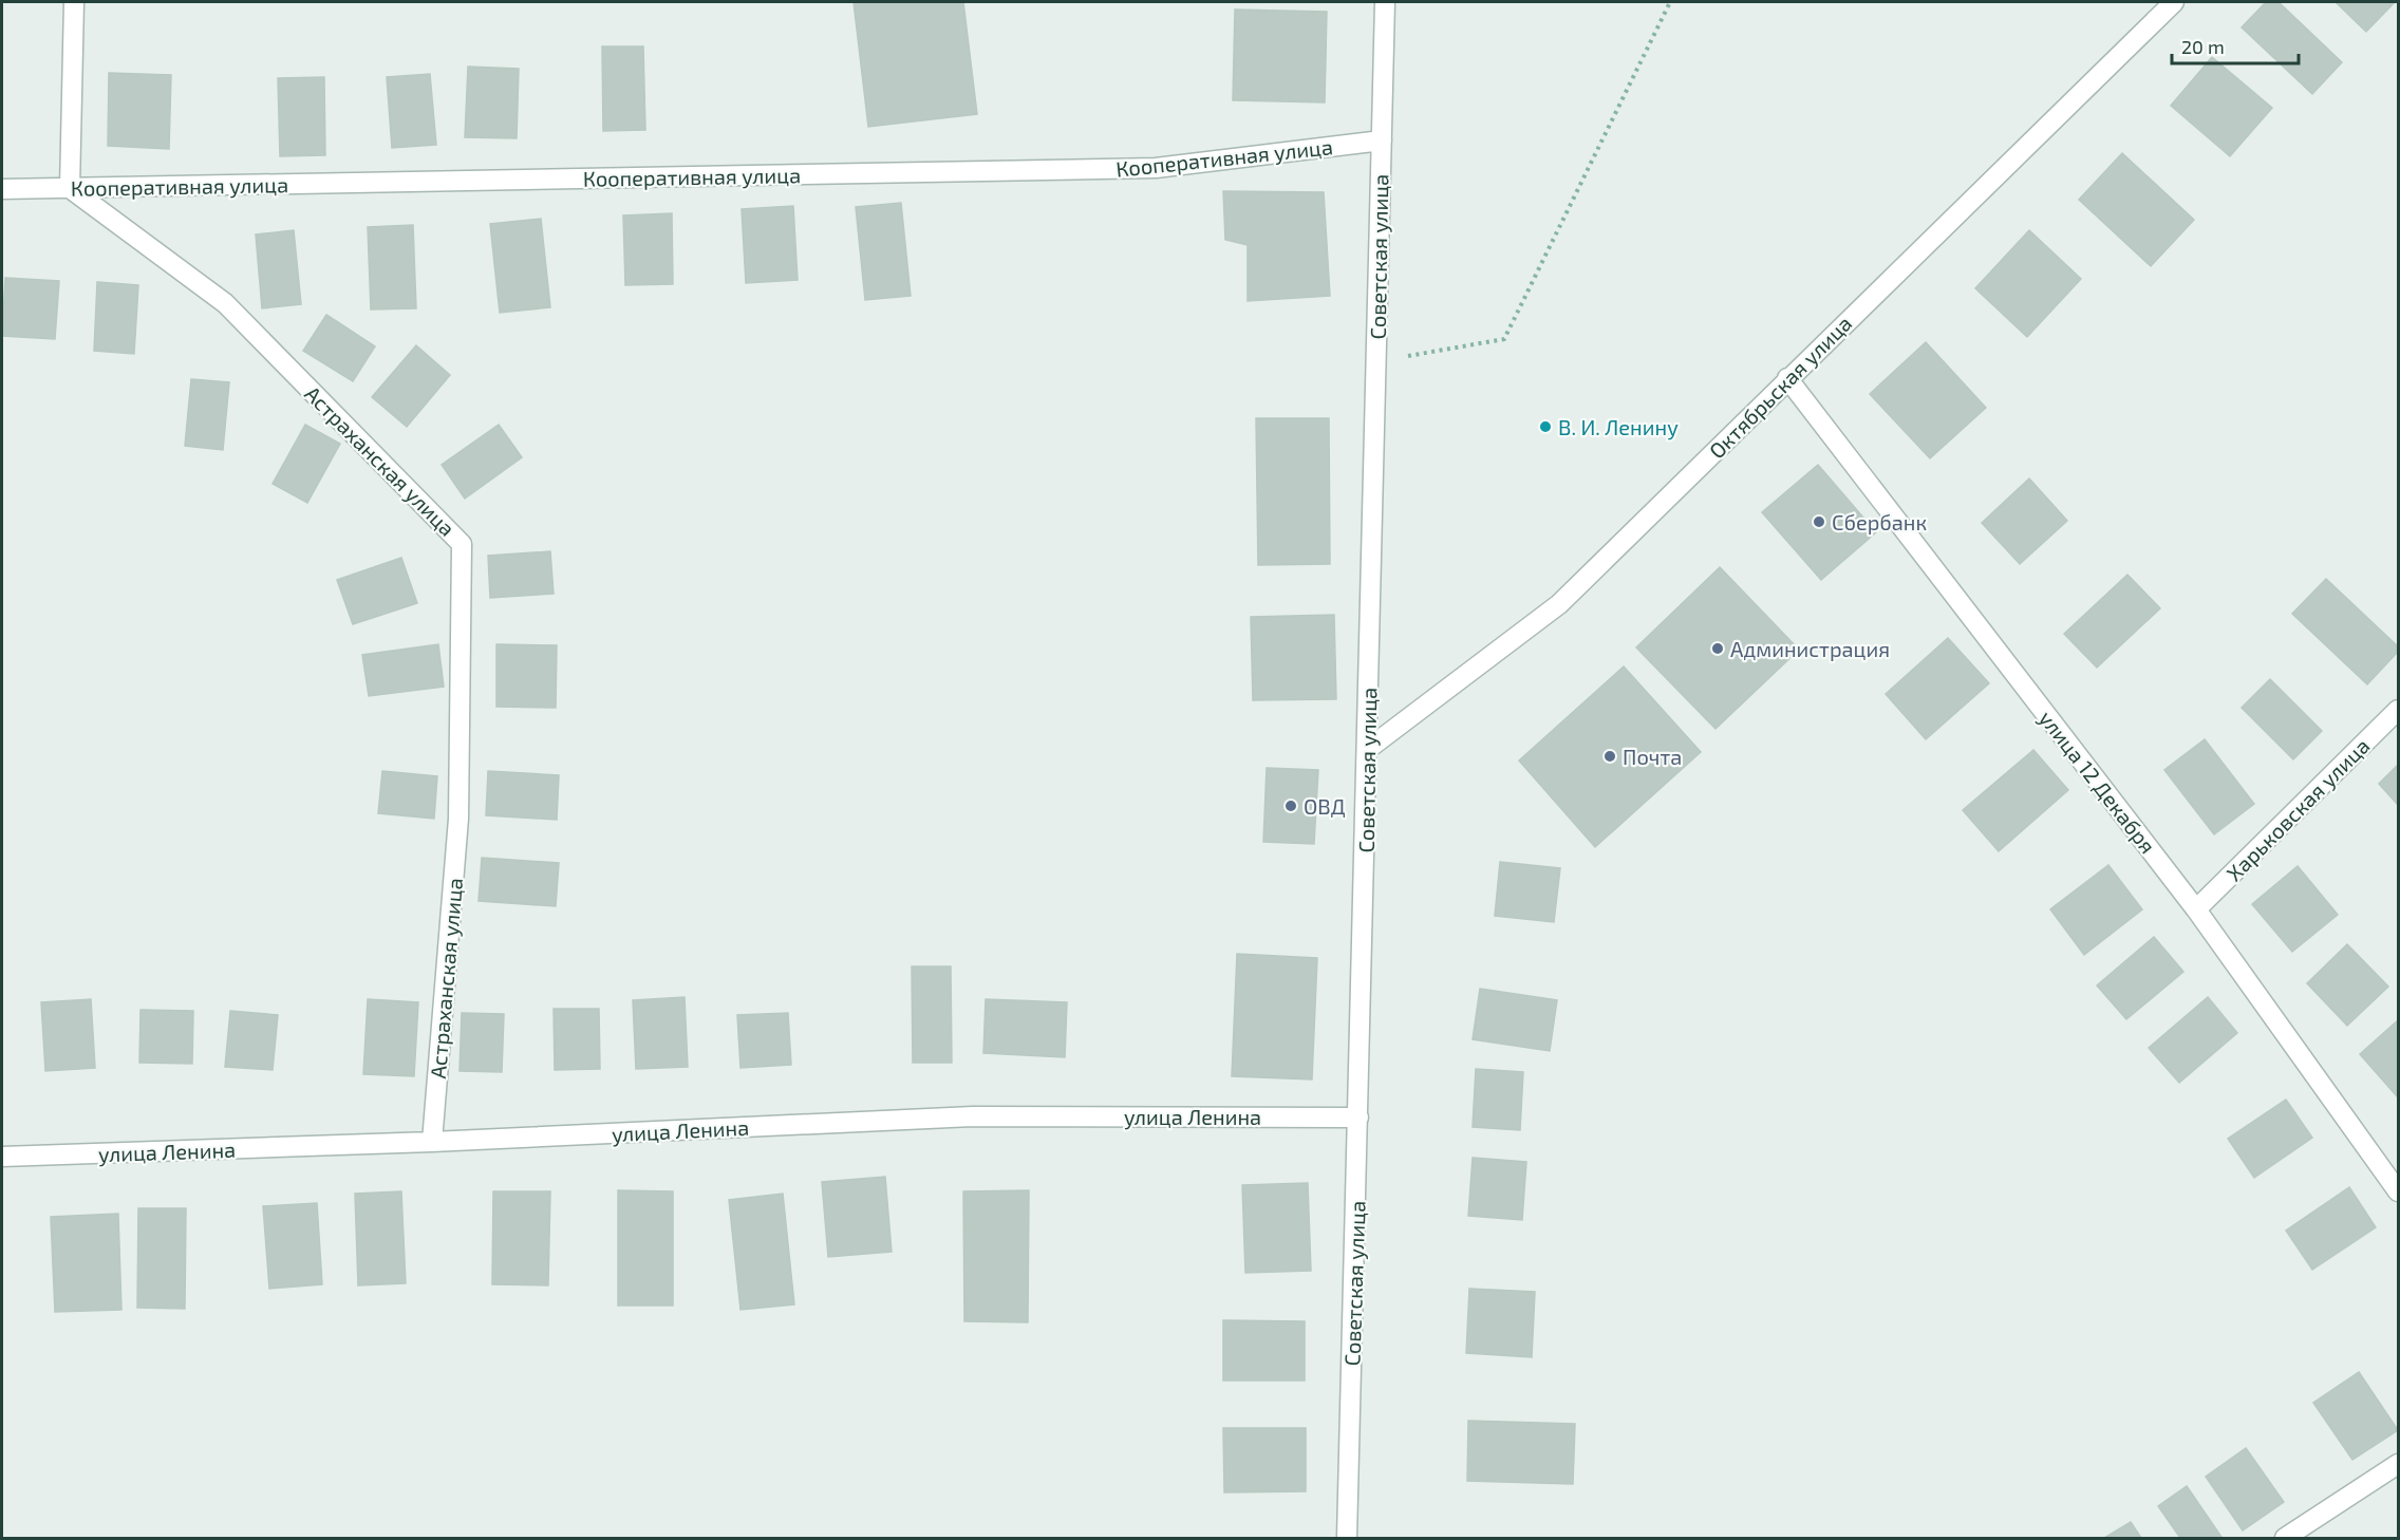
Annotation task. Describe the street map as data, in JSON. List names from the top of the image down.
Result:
{
  "streets": {
    "street": [
      "Кооперативная улица",
      "Советская улица",
      "Октябрьская улица",
      "Астраханская улица",
      "улица 12 Декабря",
      "Харьковская улица",
      "улица Ленина"
    ]
  },
  "crossings": [
    ["Кооперативная улица", "Советская улица"],
    ["Кооперативная улица", "Астраханская улица"],
    ["Советская улица", "Октябрьская улица"],
    ["Советская улица", "улица Ленина"],
    ["Октябрьская улица", "улица 12 Декабря"],
    ["Астраханская улица", "улица Ленина"],
    ["улица 12 Декабря", "Харьковская улица"]
  ],
  "places": [
    "В. И. Ленину",
    "Сбербанк",
    "Администрация",
    "Почта",
    "ОВД"
  ],
  "scale_bar": "20 m"
}
